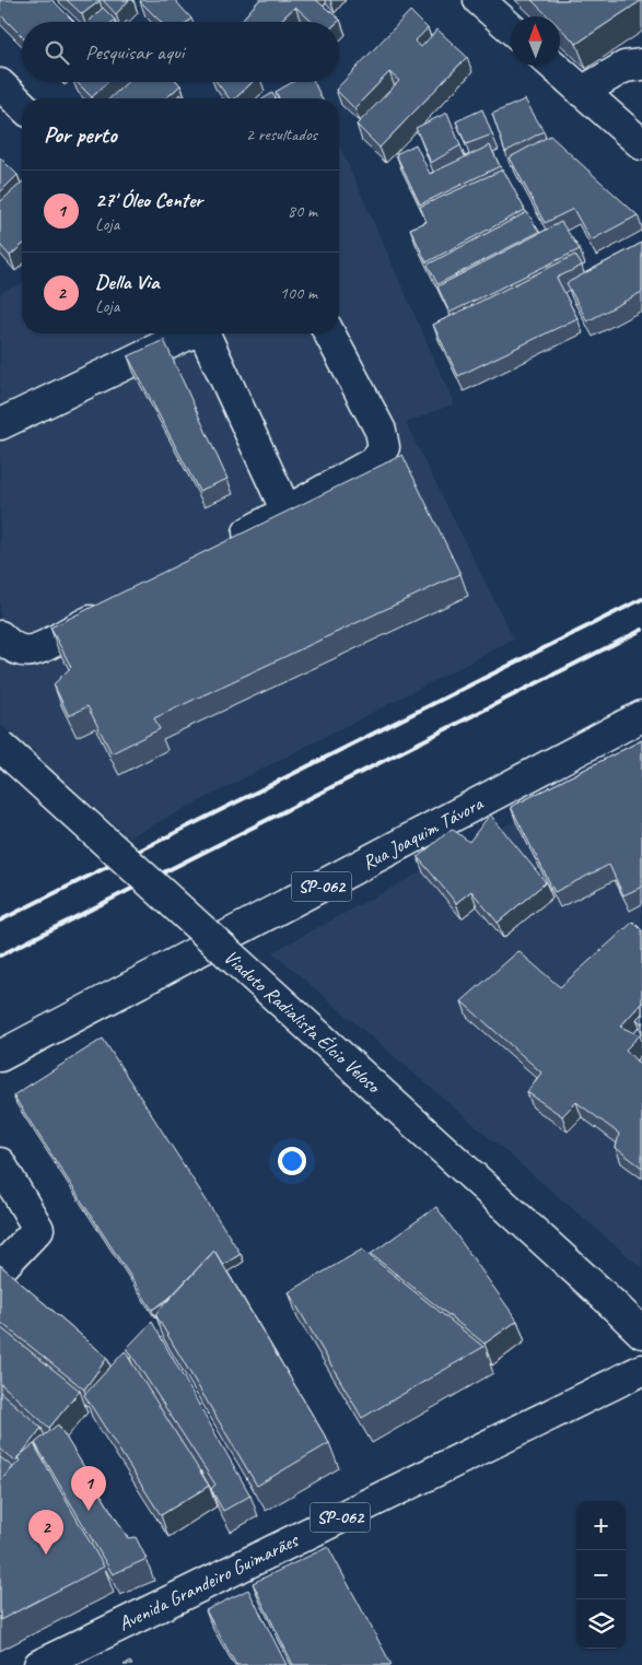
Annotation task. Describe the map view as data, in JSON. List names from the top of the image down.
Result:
{
  "streets": {
    "main road": [
      "Rua Joaquim Távora",
      "SP-062",
      "Viaduto Radialista Élcio Veloso",
      "Avenida Grandeiro Guimarães"
    ]
  },
  "north": "top",
  "page": {
    "search": "Pesquisar aqui",
    "heading": ["Por perto", "2 resultados"],
    "list": [
      {
        "mark": "1",
        "name": "27' Óleo Center",
        "note": "Loja",
        "value": "80 m"
      },
      {
        "mark": "2",
        "name": "Della Via",
        "note": "Loja",
        "value": "100 m"
      }
    ],
    "pins": ["1", "2"],
    "map_buttons": ["+", "−"]
  }
}
